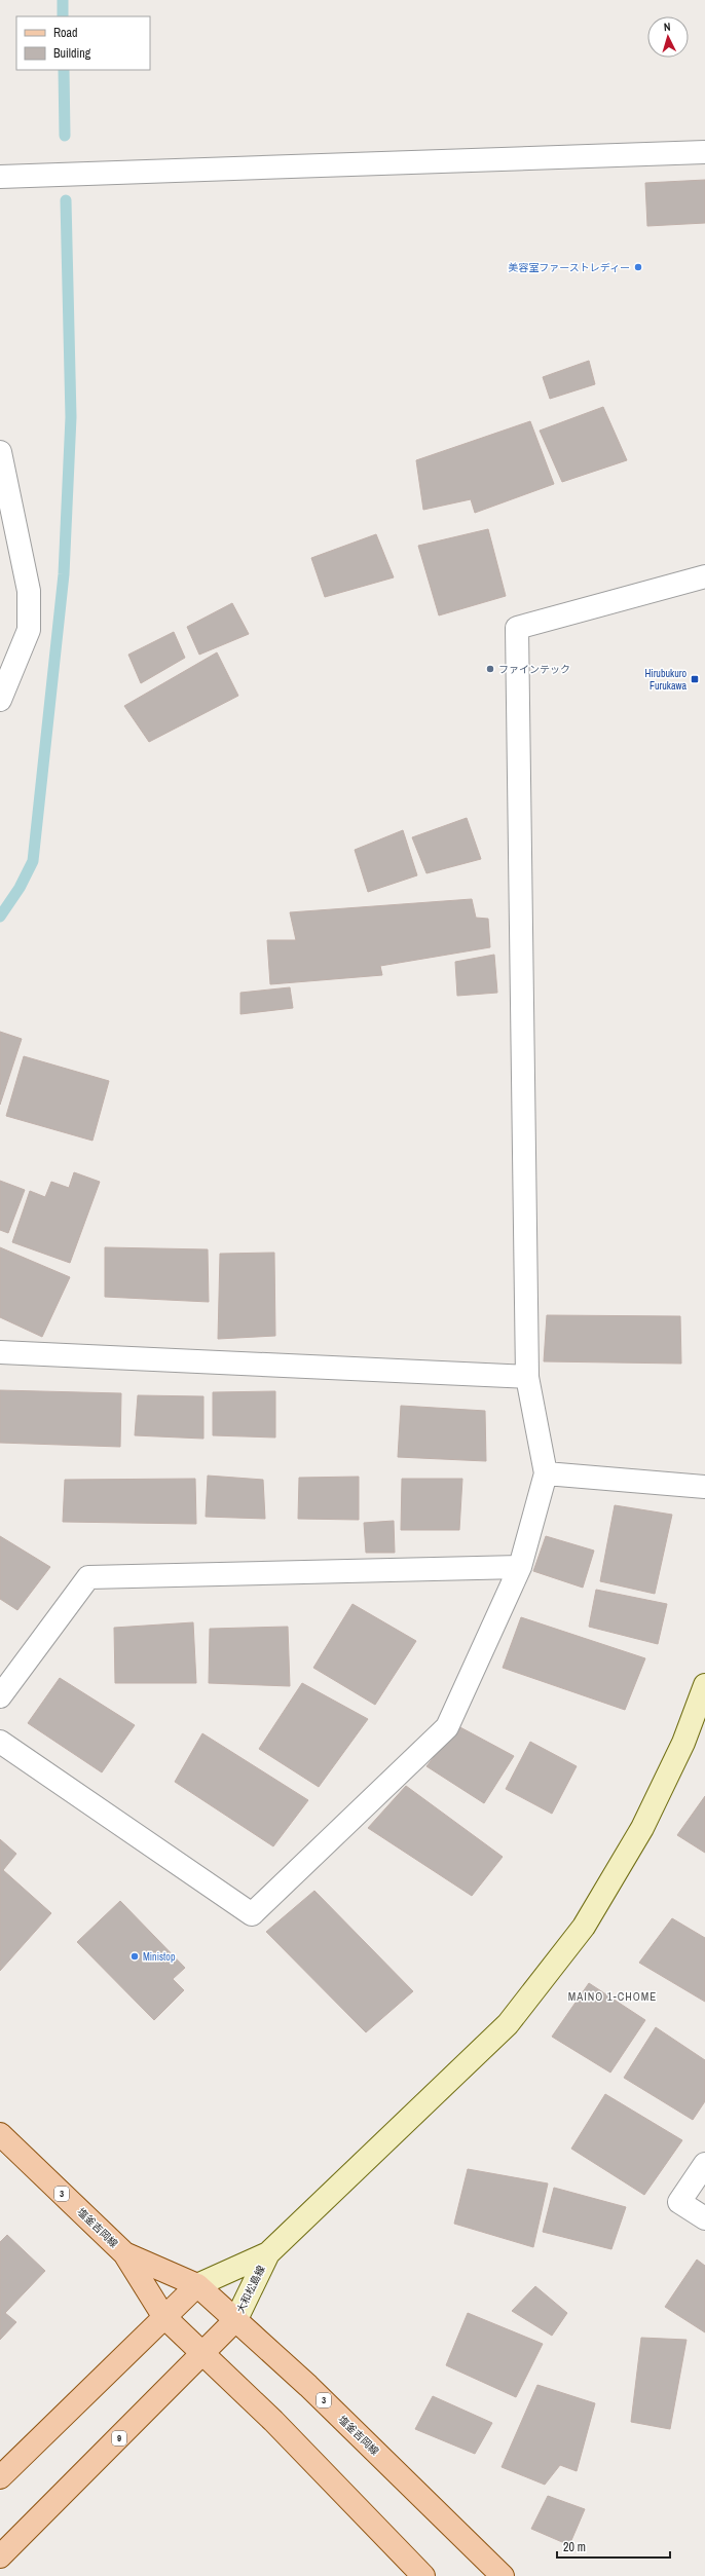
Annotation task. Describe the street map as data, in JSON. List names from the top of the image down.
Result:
{
  "streets": {
    "main road": [
      "3",
      "塩釜吉岡線",
      "大和松島線",
      "9"
    ]
  },
  "crossings": [
    ["塩釜吉岡線", "大和松島線"]
  ],
  "districts": ["MAINO 1-CHOME"],
  "places": {
    "other": ["美容室ファーストレディー", "ファインテック", "Ministop"],
    "transit": ["Hirubukuro Furukawa"]
  },
  "legend": ["Road", "Building"],
  "scale_bar": "20 m",
  "north": "top"
}
